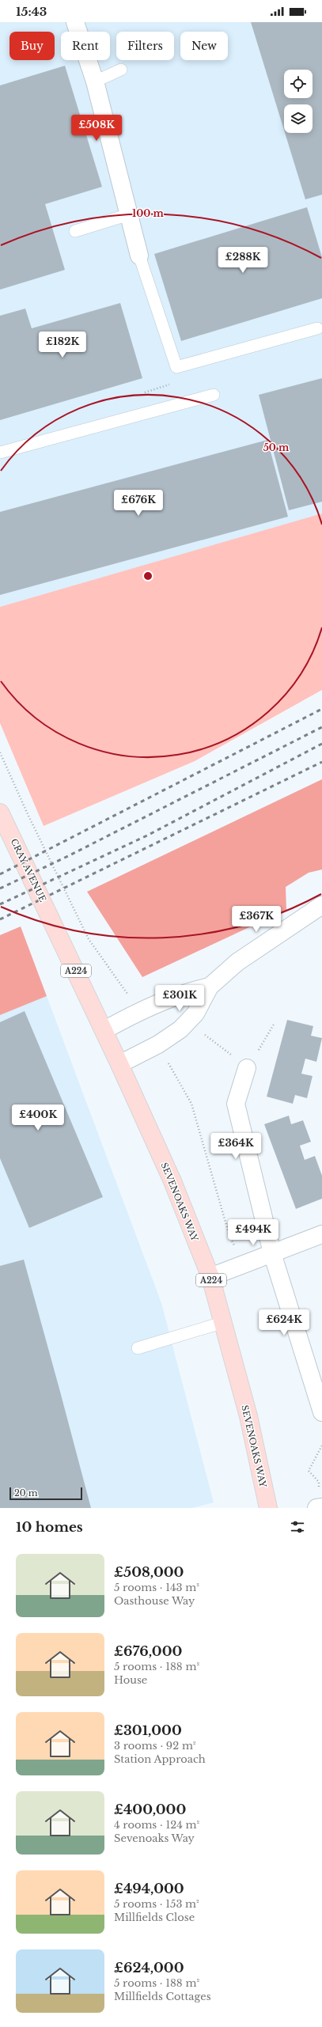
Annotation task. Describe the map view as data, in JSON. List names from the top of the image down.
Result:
{
  "streets": {
    "main road": ["CRAY AVENUE", "A224", "SEVENOAKS WAY"]
  },
  "crossings": [
    ["CRAY AVENUE", "SEVENOAKS WAY"]
  ],
  "scale_bar": "20 m",
  "page": {
    "status": "15:43",
    "chip": [
      "Buy",
      "Rent",
      "Filters",
      "New"
    ],
    "price": [
      "£508K",
      "£288K",
      "£182K",
      "£676K",
      "£367K",
      "£301K",
      "£400K",
      "£364K",
      "£494K",
      "£624K"
    ],
    "scale": "20 m",
    "heading": "10 homes",
    "list": [
      {
        "name": "£508,000",
        "note": "5 rooms · 143 m² · Oasthouse Way"
      },
      {
        "name": "£676,000",
        "note": "5 rooms · 188 m² · House"
      },
      {
        "name": "£301,000",
        "note": "3 rooms · 92 m² · Station Approach"
      },
      {
        "name": "£400,000",
        "note": "4 rooms · 124 m² · Sevenoaks Way"
      },
      {
        "name": "£494,000",
        "note": "5 rooms · 153 m² · Millfields Close"
      },
      {
        "name": "£624,000",
        "note": "5 rooms · 188 m² · Millfields Cottages"
      }
    ]
  },
  "rings": ["100 m", "50 m"]
}
